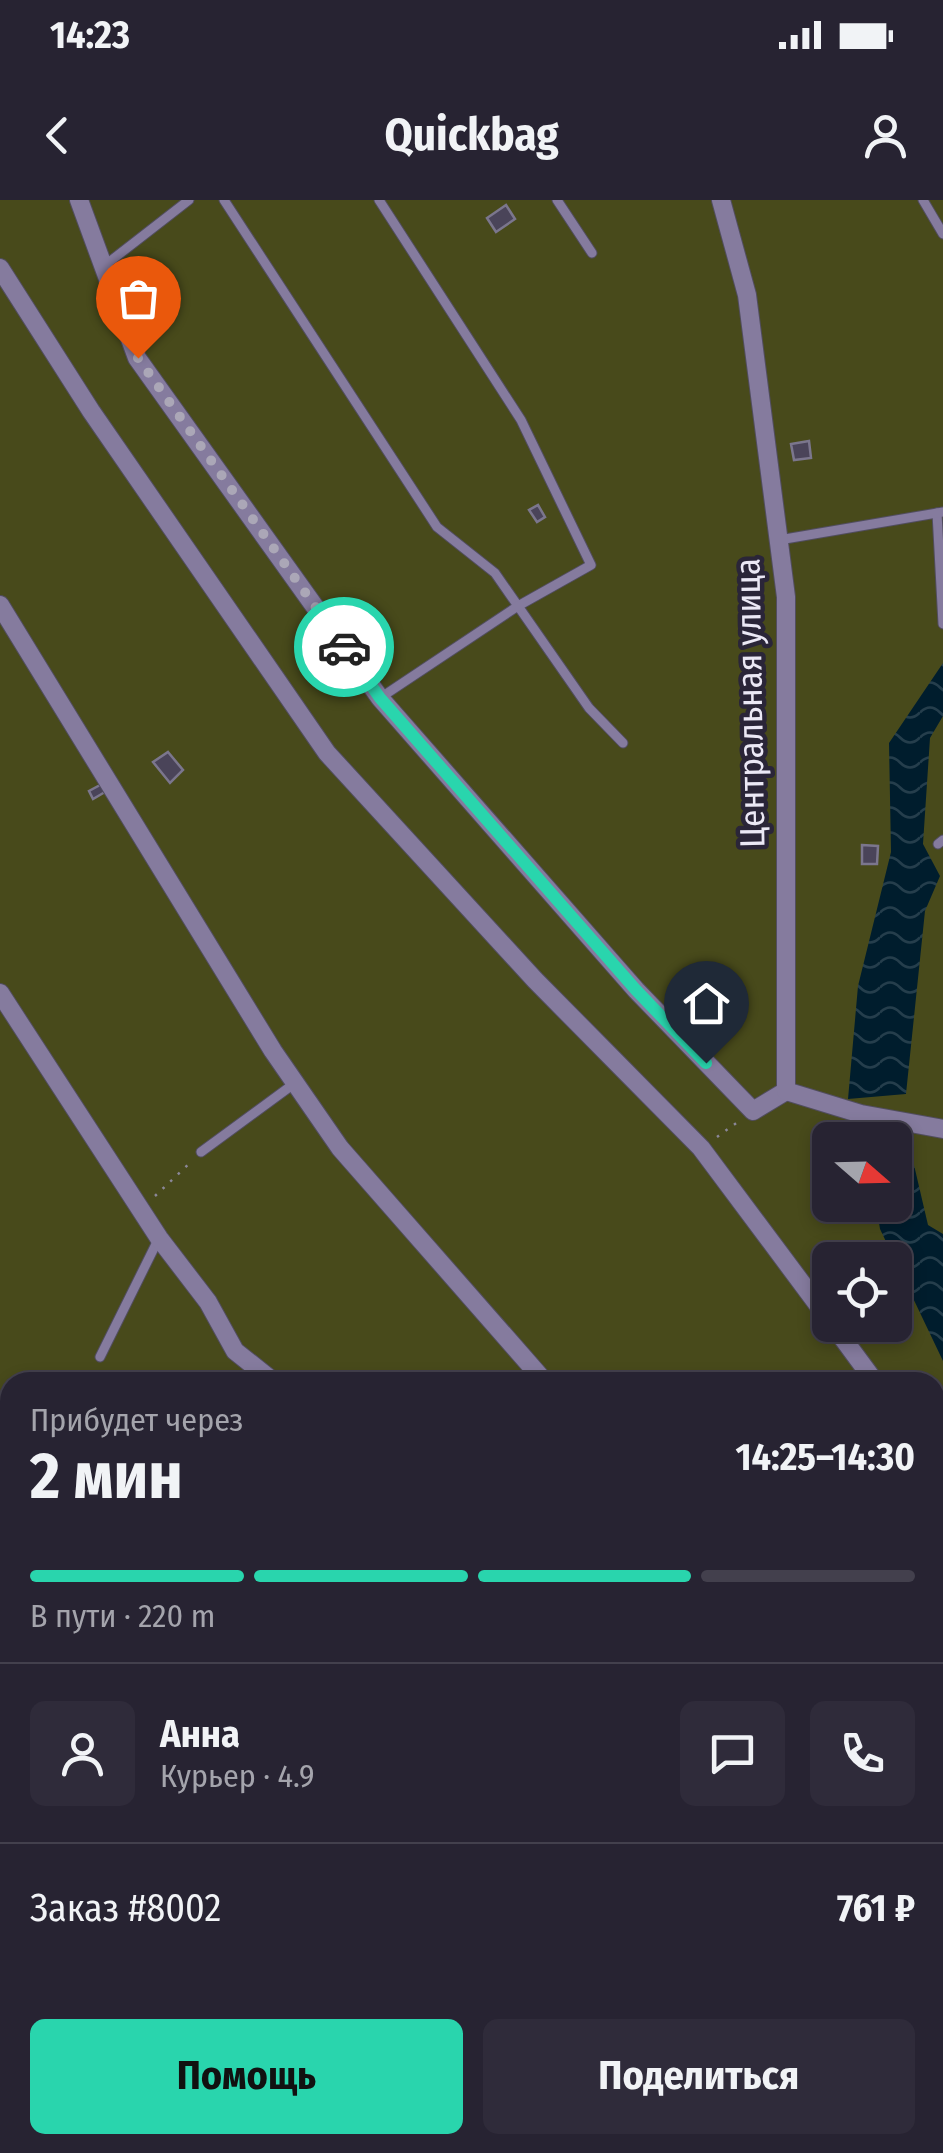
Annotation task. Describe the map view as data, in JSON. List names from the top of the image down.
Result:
{
  "streets": {
    "street": ["Центральная улица"]
  },
  "north": "right",
  "page": {
    "status": "14:23",
    "header": "Quickbag",
    "heading": ["2 мин", "Прибудет через", "14:25–14:30"],
    "panel": [
      "Анна",
      "Курьер · 4.9",
      "Заказ #8002",
      "761 ₽"
    ],
    "bar": "В пути · 220 m",
    "buttons": ["Помощь", "Поделиться"]
  }
}
